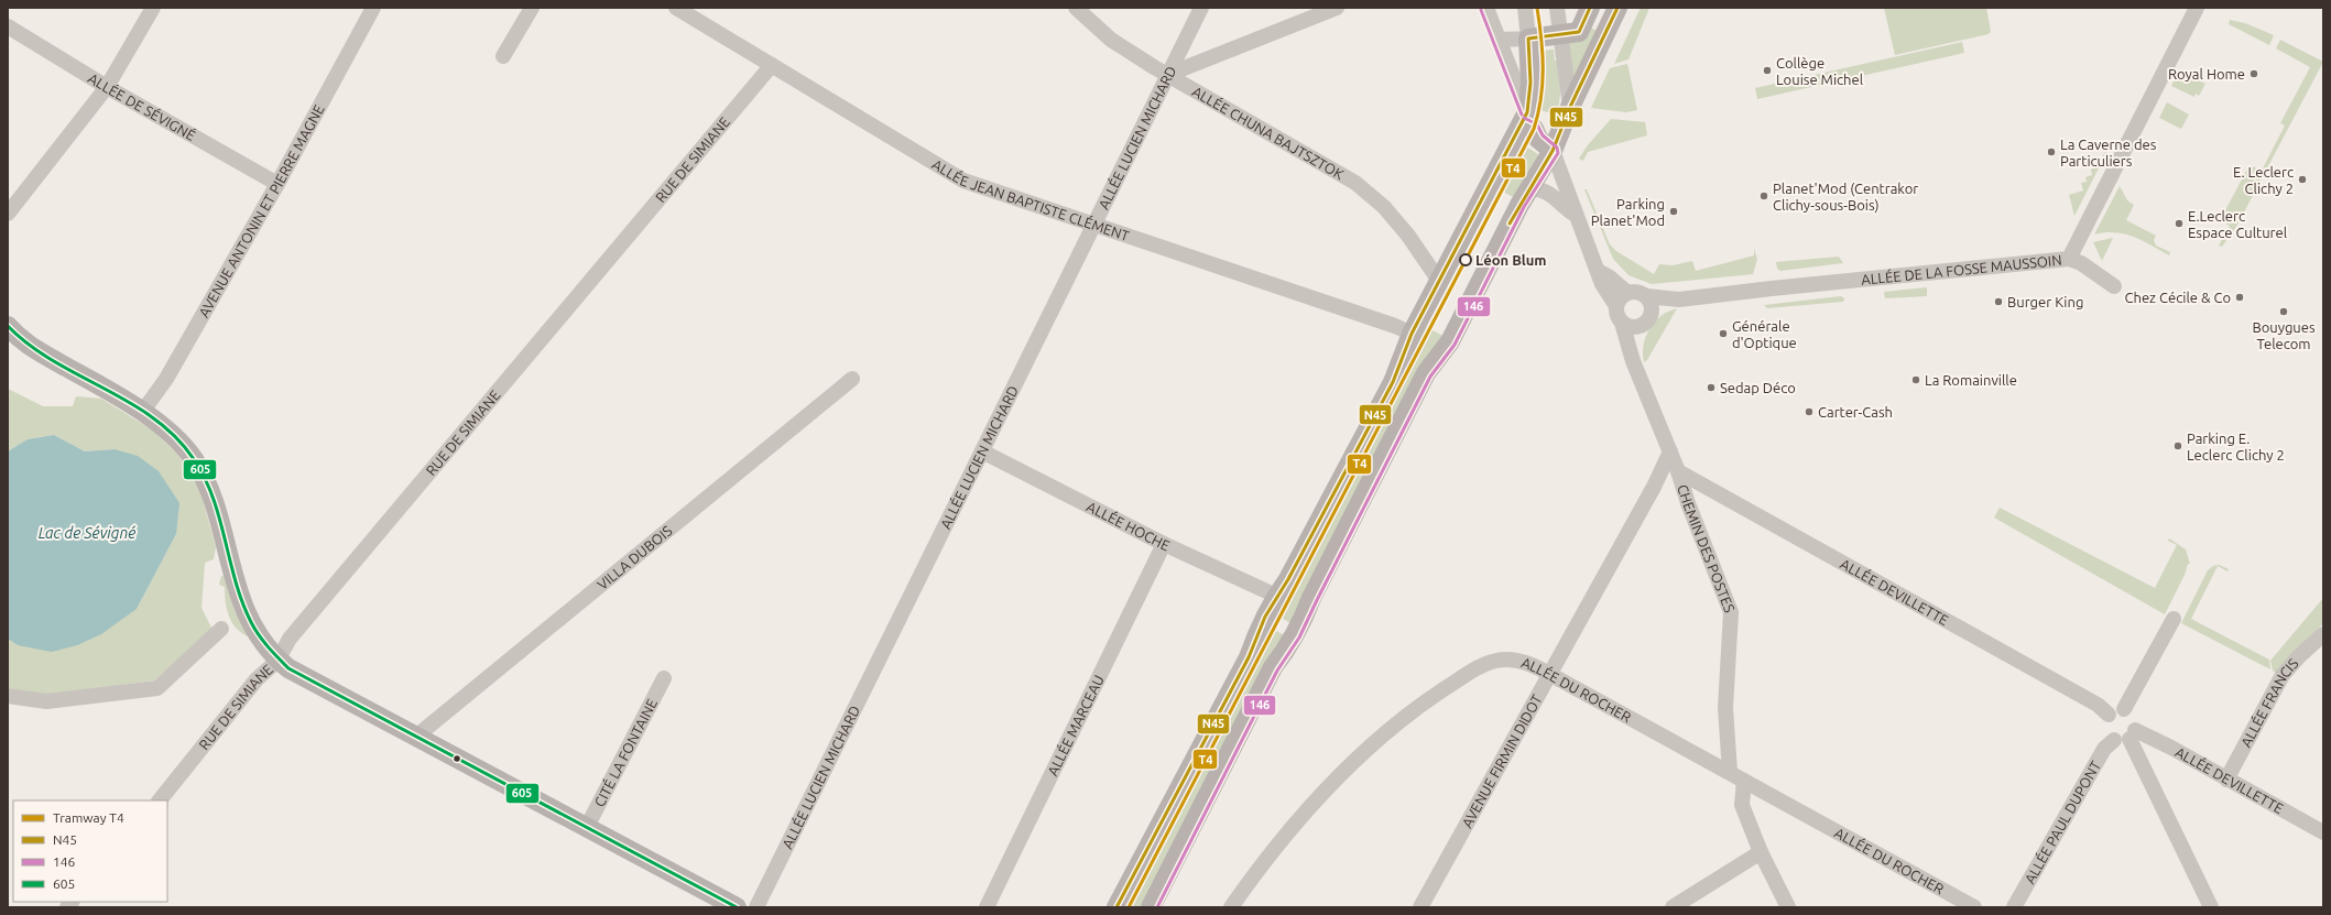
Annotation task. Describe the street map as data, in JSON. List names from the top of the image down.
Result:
{
  "streets": {
    "street": [
      "ALLÉE DE SÉVIGNÉ",
      "ALLÉE CHUNA BAJTSZTOK",
      "ALLÉE LUCIEN MICHARD",
      "RUE DE SIMIANE",
      "ALLÉE JEAN BAPTISTE CLÉMENT",
      "AVENUE ANTONIN ET PIERRE MAGNE",
      "ALLÉE DE LA FOSSE MAUSSOIN",
      "ALLÉE HOCHE",
      "CHEMIN DES POSTES",
      "VILLA DUBOIS",
      "ALLÉE DEVILLETTE",
      "ALLÉE DU ROCHER",
      "ALLÉE FRANCIS",
      "ALLÉE MARCEAU",
      "CITÉ LA FONTAINE",
      "AVENUE FIRMIN DIDOT",
      "ALLÉE PAUL DUPONT"
    ]
  },
  "crossings": [
    ["ALLÉE DE SÉVIGNÉ", "AVENUE ANTONIN ET PIERRE MAGNE"],
    ["ALLÉE CHUNA BAJTSZTOK", "ALLÉE LUCIEN MICHARD"],
    ["ALLÉE LUCIEN MICHARD", "ALLÉE JEAN BAPTISTE CLÉMENT"],
    ["ALLÉE LUCIEN MICHARD", "ALLÉE HOCHE"],
    ["RUE DE SIMIANE", "ALLÉE JEAN BAPTISTE CLÉMENT"],
    ["ALLÉE DE LA FOSSE MAUSSOIN", "CHEMIN DES POSTES"],
    ["ALLÉE HOCHE", "ALLÉE MARCEAU"],
    ["CHEMIN DES POSTES", "ALLÉE DEVILLETTE"],
    ["CHEMIN DES POSTES", "ALLÉE DU ROCHER"],
    ["CHEMIN DES POSTES", "AVENUE FIRMIN DIDOT"],
    ["ALLÉE DEVILLETTE", "ALLÉE FRANCIS"],
    ["ALLÉE DEVILLETTE", "ALLÉE PAUL DUPONT"],
    ["ALLÉE DU ROCHER", "AVENUE FIRMIN DIDOT"]
  ],
  "water": ["Lac de Sévigné"],
  "places": [
    "Collège Louise Michel",
    "Royal Home",
    "La Caverne des Particuliers",
    "E. Leclerc Clichy 2",
    "Planet'Mod (Centrakor Clichy-sous-Bois)",
    "Parking Planet'Mod",
    "E.Leclerc Espace Culturel",
    "Léon Blum",
    "Chez Cécile & Co",
    "Burger King",
    "Bouygues Telecom",
    "Générale d'Optique",
    "La Romainville",
    "Sedap Déco",
    "Carter-Cash",
    "Parking E. Leclerc Clichy 2"
  ],
  "lines": [
    "tram line T4",
    "transit line N45",
    "transit line 146",
    "transit line 605"
  ],
  "legend": [
    "Tramway T4",
    "N45",
    "146",
    "605"
  ]
}
